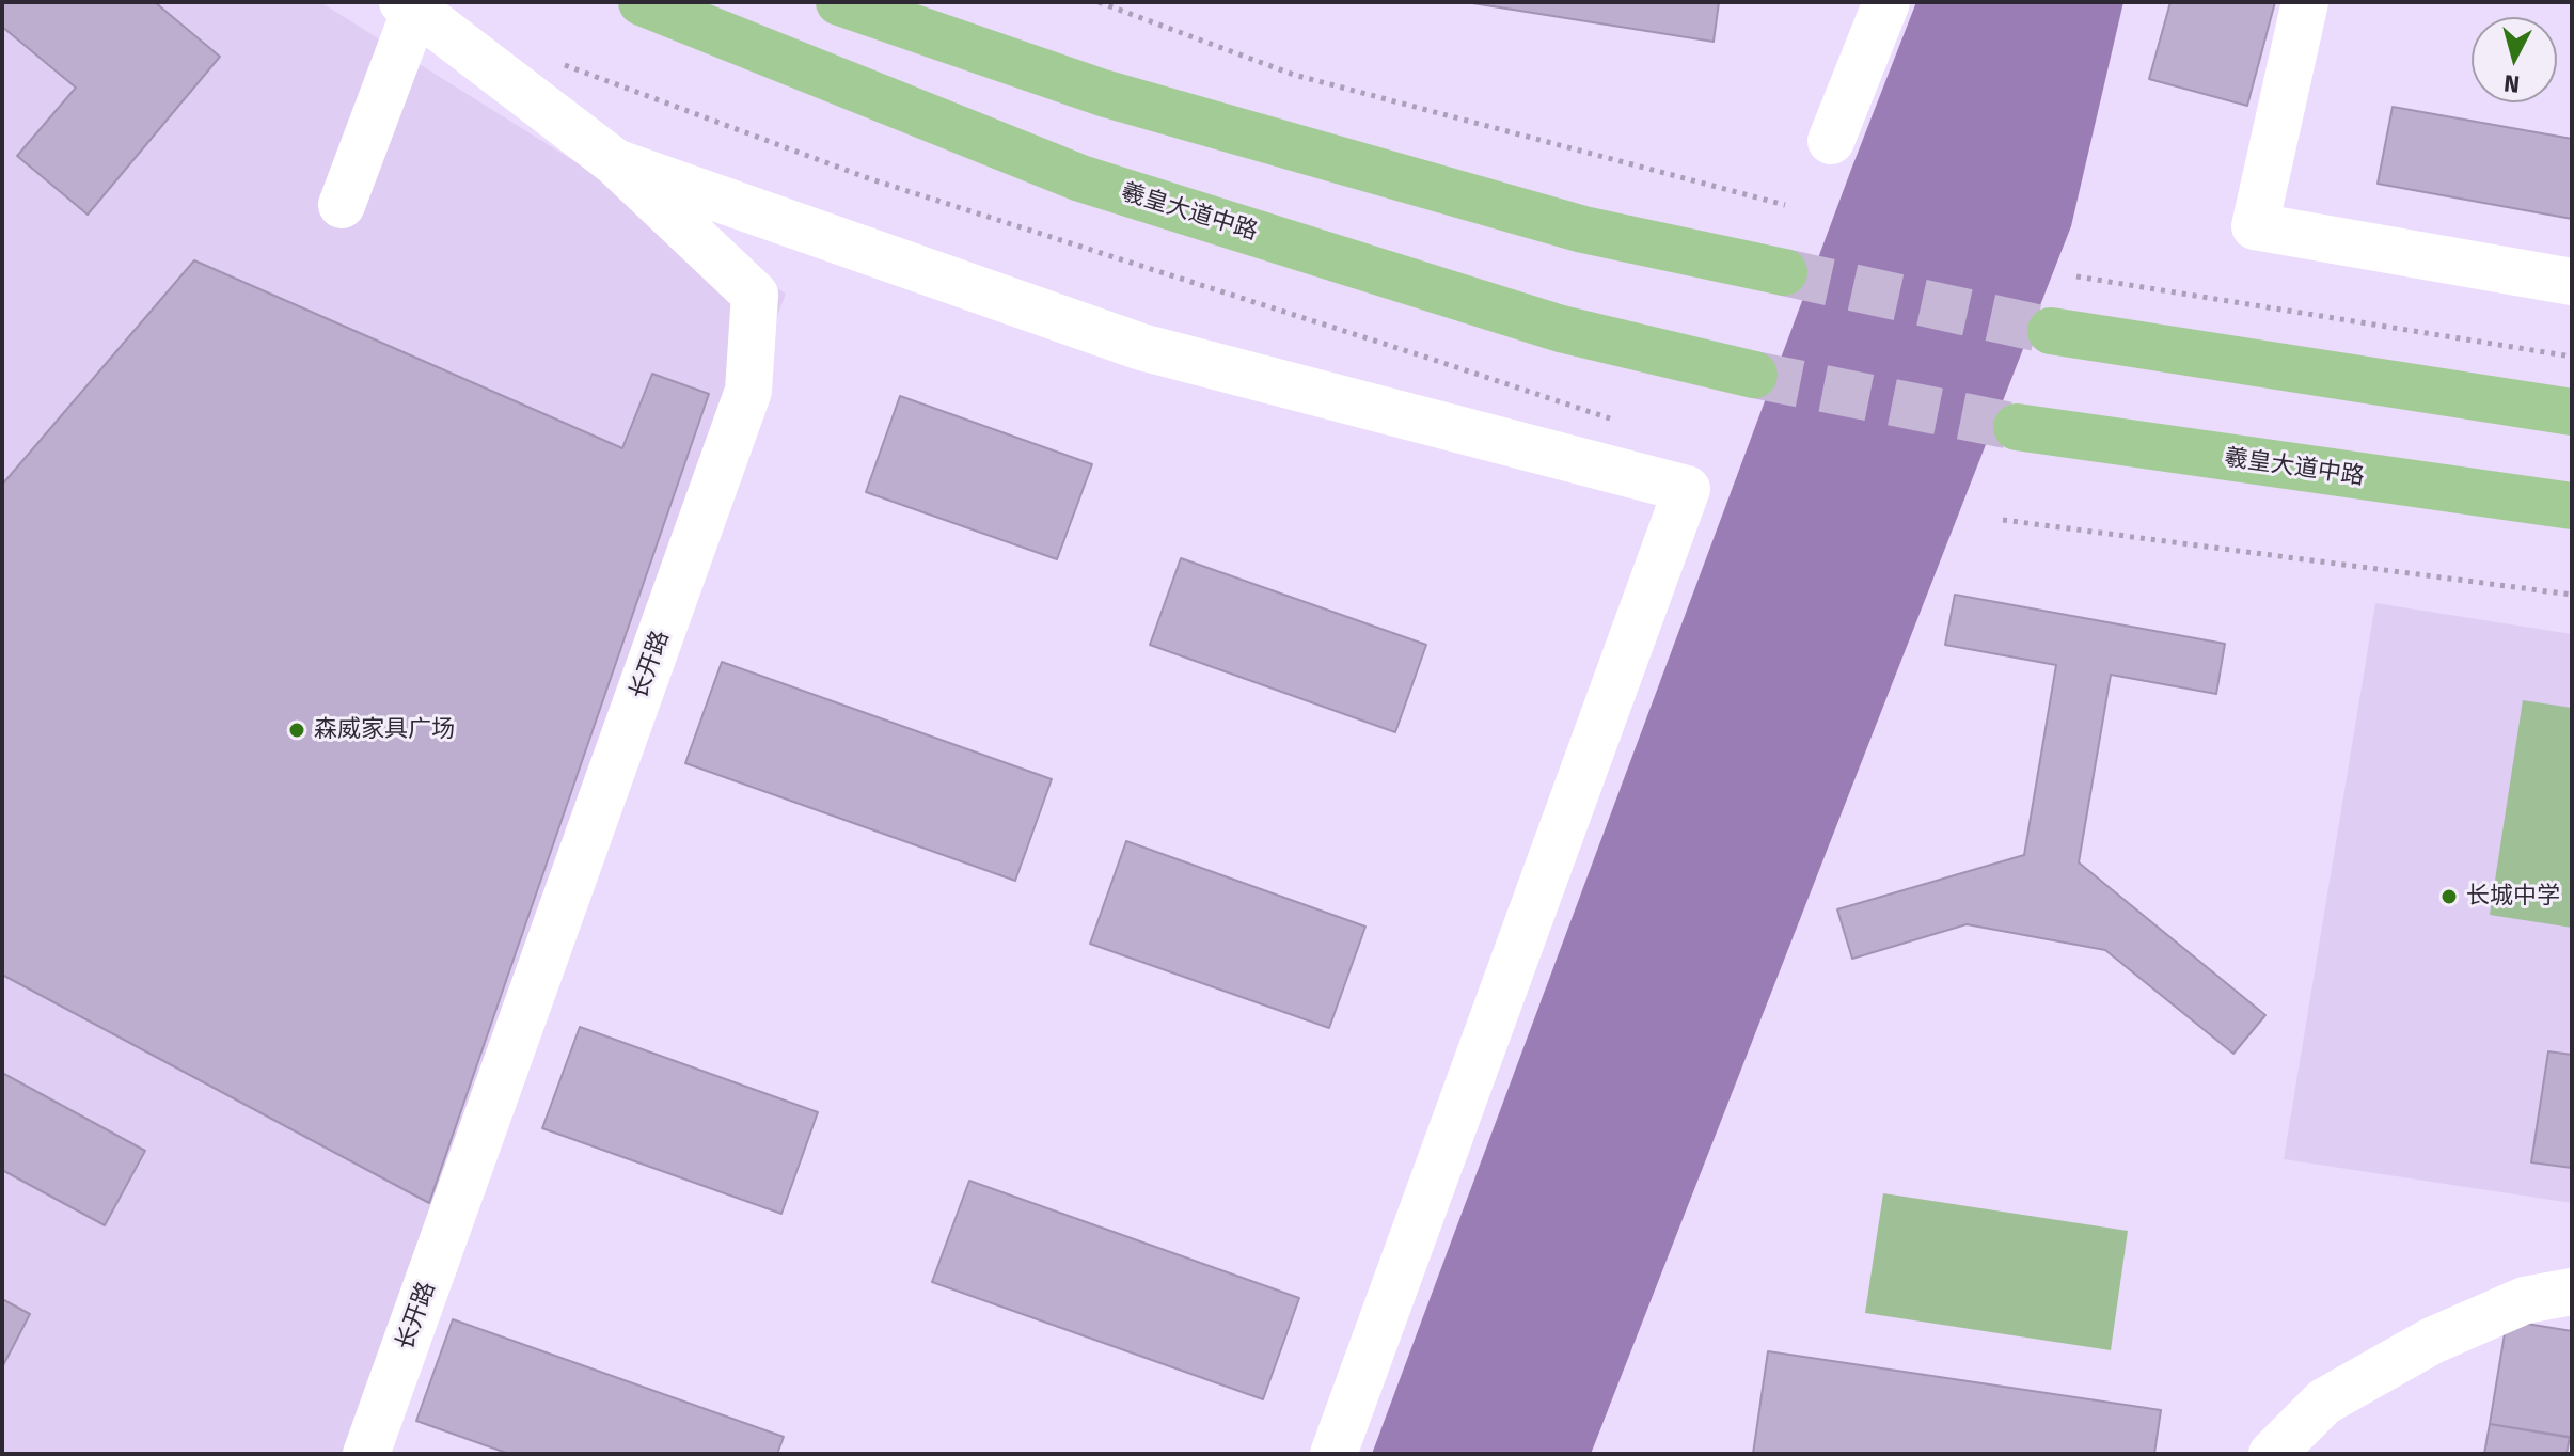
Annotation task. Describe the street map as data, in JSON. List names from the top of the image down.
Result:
{
  "streets": {
    "main road": ["羲皇大道中路"],
    "street": ["长开路"]
  },
  "places": ["森威家具广场", "长城中学"],
  "north": "bottom"
}
